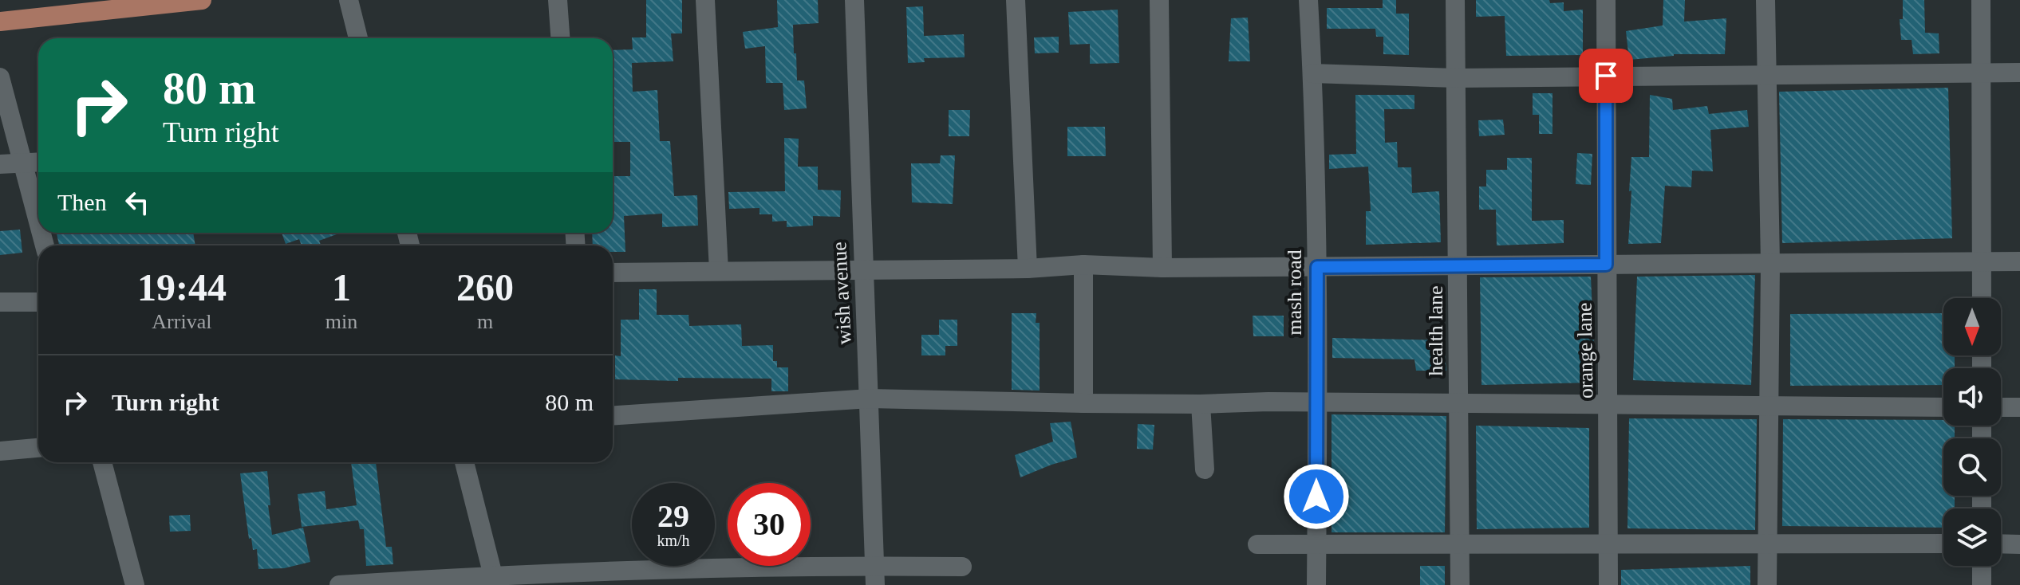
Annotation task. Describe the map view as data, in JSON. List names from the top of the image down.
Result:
{
  "streets": {
    "street": [
      "mash road",
      "wish avenue",
      "health lane",
      "orange lane"
    ]
  },
  "north": "bottom",
  "page": {
    "turn": ["80 m", "Turn right"],
    "then": "Then",
    "eta": [
      "19:44",
      "Arrival",
      "1",
      "min",
      "260",
      "m"
    ],
    "list": [
      {
        "name": "Turn right",
        "value": "80 m"
      }
    ],
    "speed": "29 km/h",
    "limit": "30"
  }
}
